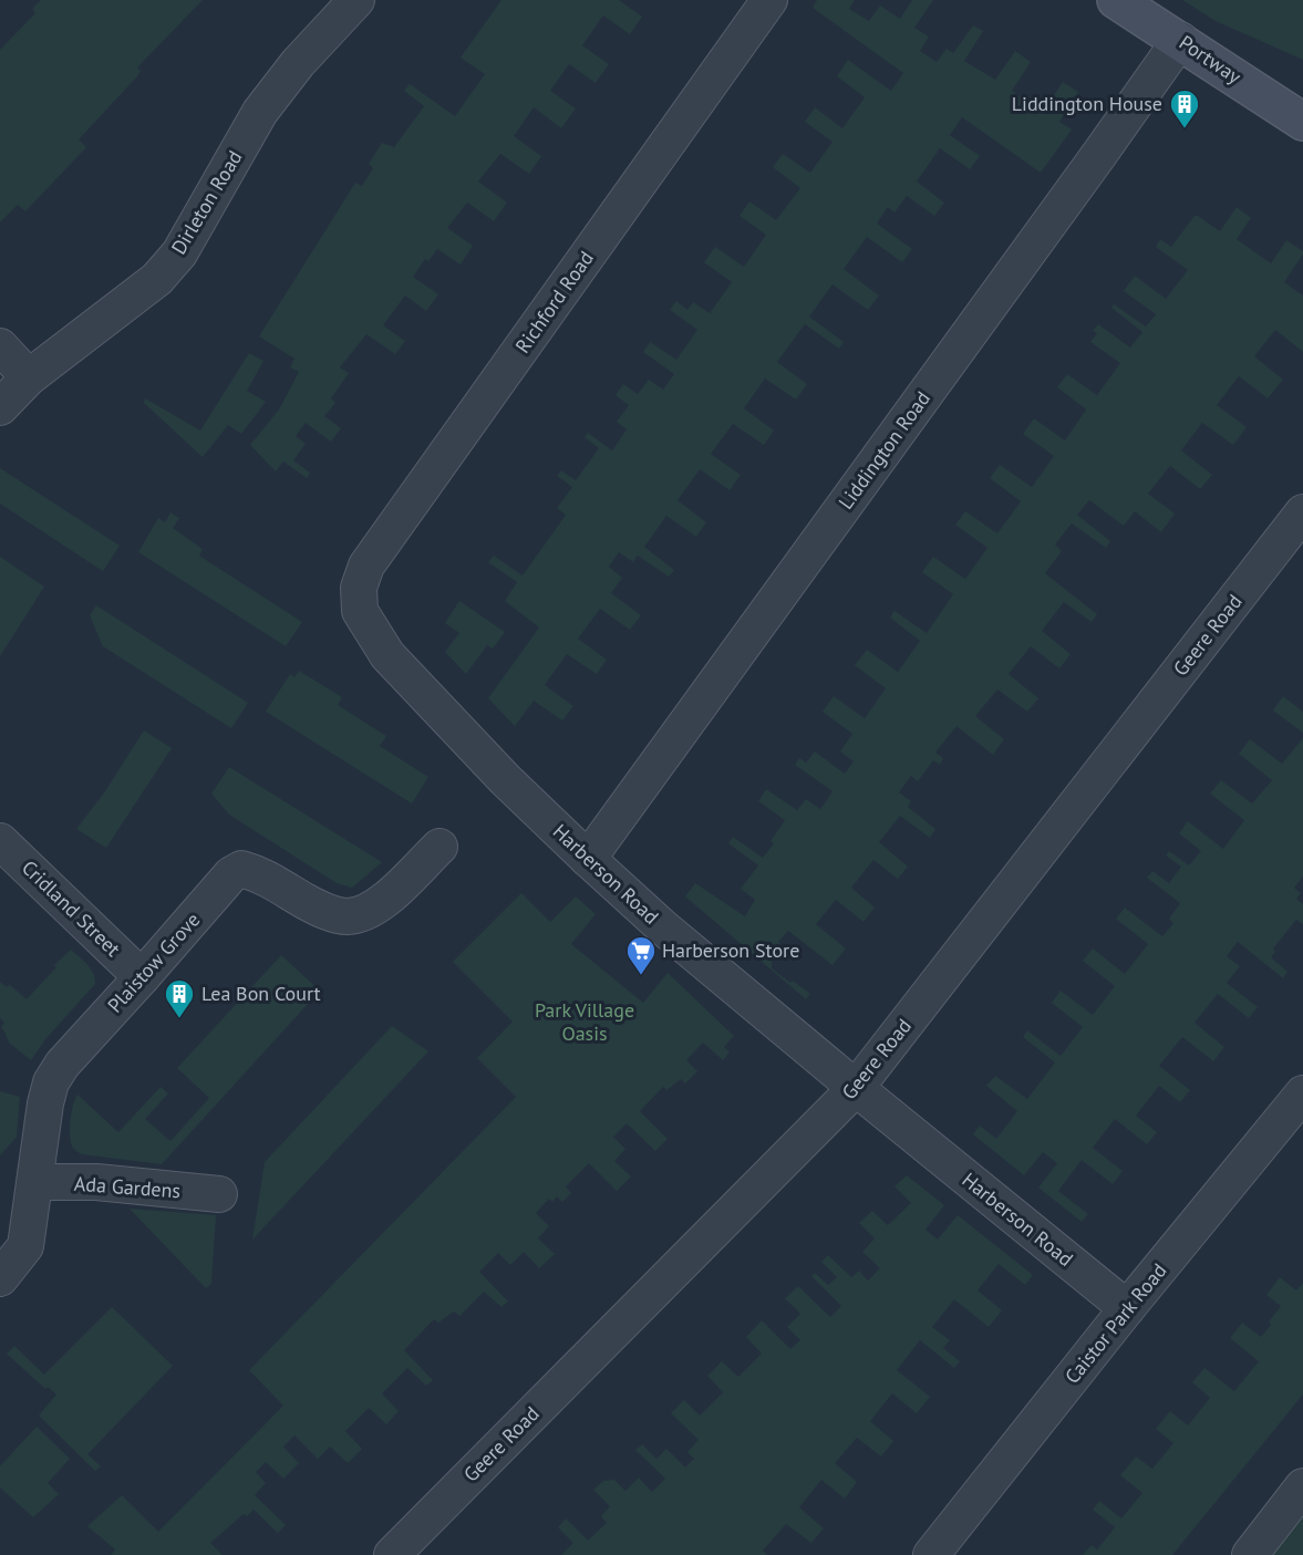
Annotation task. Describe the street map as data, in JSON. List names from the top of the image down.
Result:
{
  "streets": {
    "main road": ["Portway"],
    "street": [
      "Dirleton Road",
      "Richford Road",
      "Liddington Road",
      "Geere Road",
      "Harberson Road",
      "Cridland Street",
      "Plaistow Grove",
      "Ada Gardens",
      "Caistor Park Road"
    ]
  },
  "crossings": [
    ["Portway", "Liddington Road"],
    ["Richford Road", "Harberson Road"],
    ["Liddington Road", "Harberson Road"],
    ["Geere Road", "Harberson Road"],
    ["Harberson Road", "Caistor Park Road"],
    ["Cridland Street", "Plaistow Grove"],
    ["Plaistow Grove", "Ada Gardens"]
  ],
  "parks": ["Park Village Oasis"],
  "places": {
    "building": ["Liddington House", "Lea Bon Court"],
    "supermarket": ["Harberson Store"]
  }
}
